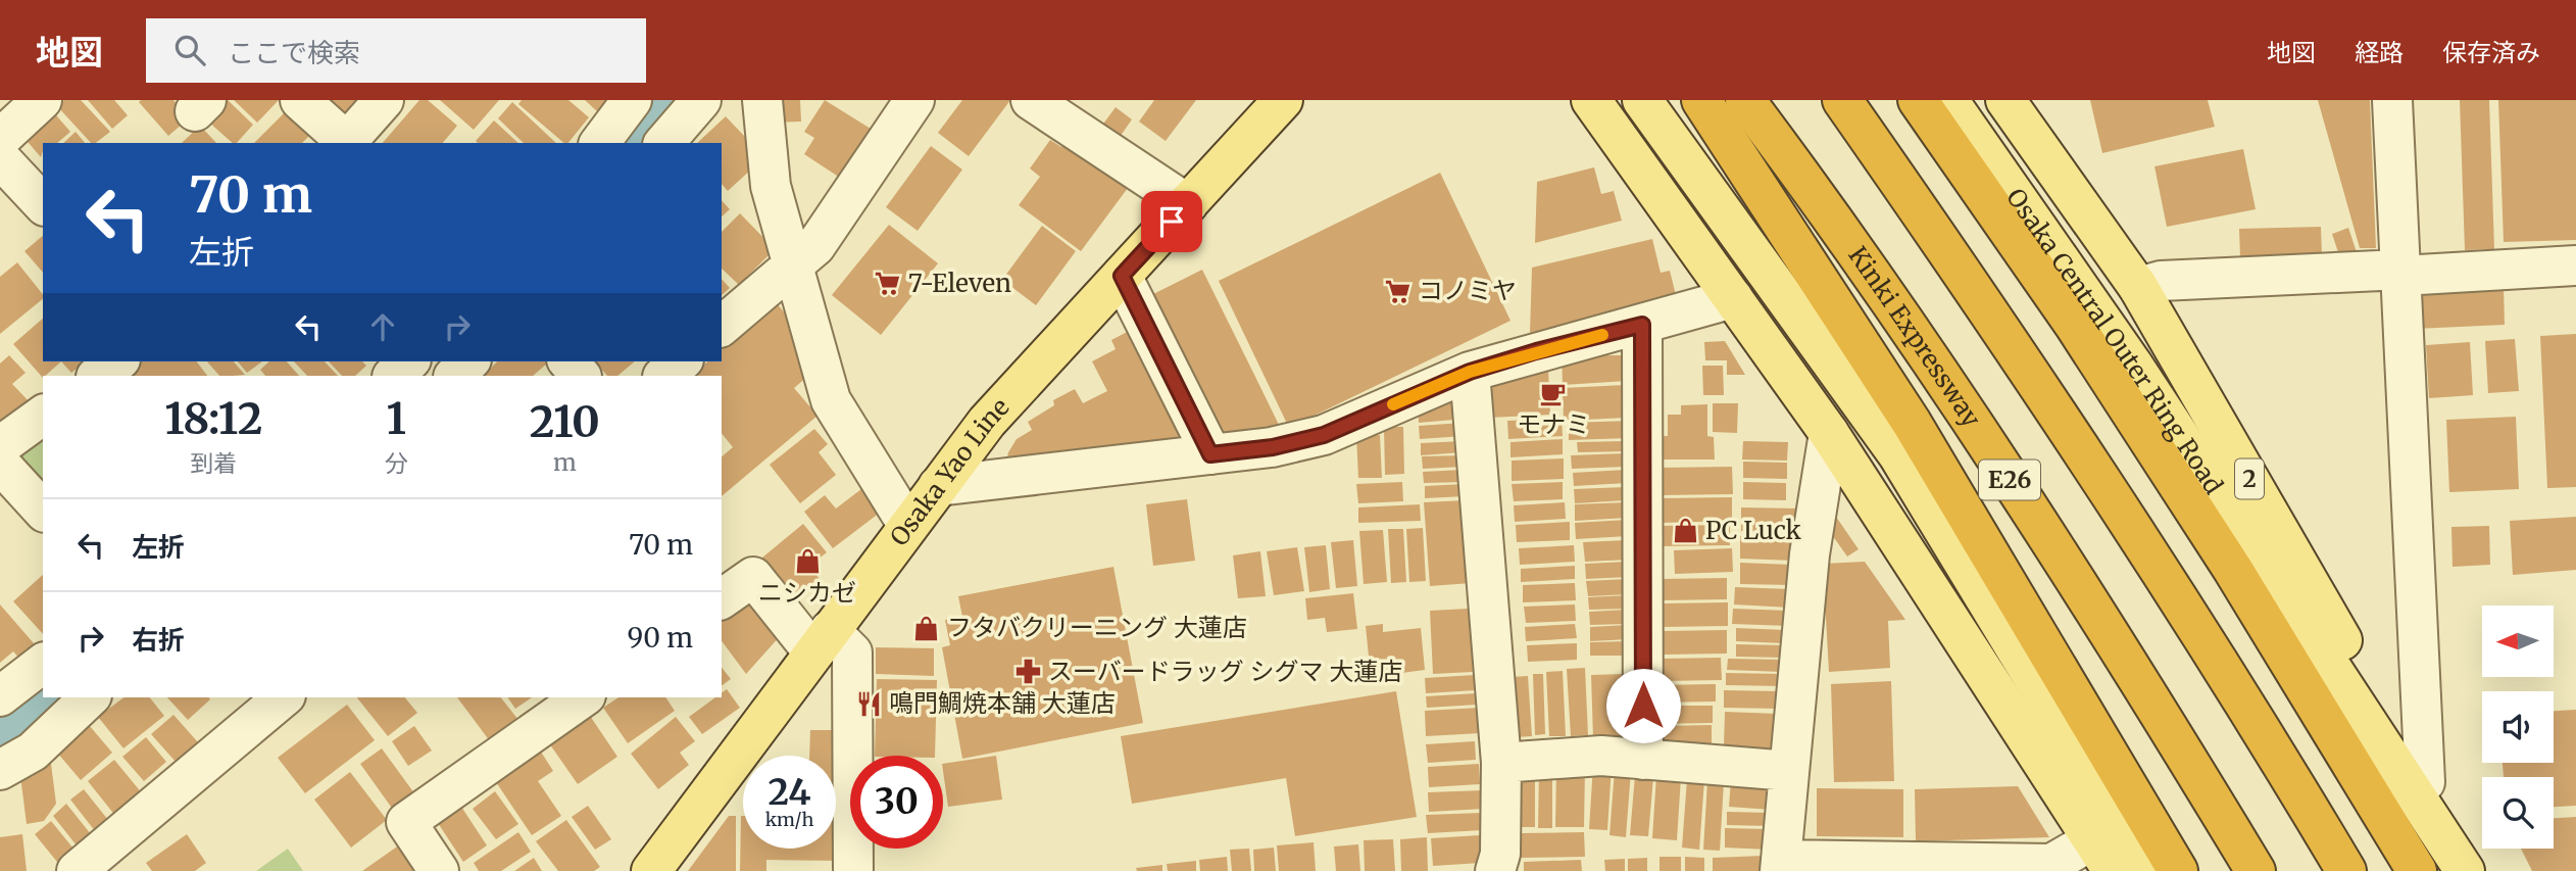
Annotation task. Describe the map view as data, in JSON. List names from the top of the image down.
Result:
{
  "streets": {
    "highway": ["Kinki Expressway", "E26"],
    "main road": ["Osaka Central Outer Ring Road", "Osaka Yao Line", "2"]
  },
  "places": {
    "supermarket": ["7-Eleven", "コノミヤ"],
    "cafe": ["モナミ"],
    "shop": ["PC Luck", "ニシカゼ", "フタバクリーニング 大蓮店"],
    "pharmacy": ["スーバードラッグ シグマ 大蓮店"],
    "restaurant": ["鳴門鯛焼本舗 大蓮店"]
  },
  "north": "left",
  "page": {
    "header": "地図",
    "search": "ここで検索",
    "nav": ["地図", "経路", "保存済み"],
    "turn": ["70 m", "左折"],
    "eta": [
      "18:12",
      "到着",
      "1",
      "分",
      "210",
      "m"
    ],
    "list": [
      {
        "name": "左折",
        "value": "70 m"
      },
      {
        "name": "右折",
        "value": "90 m"
      }
    ],
    "speed": "24 km/h",
    "limit": "30"
  }
}
